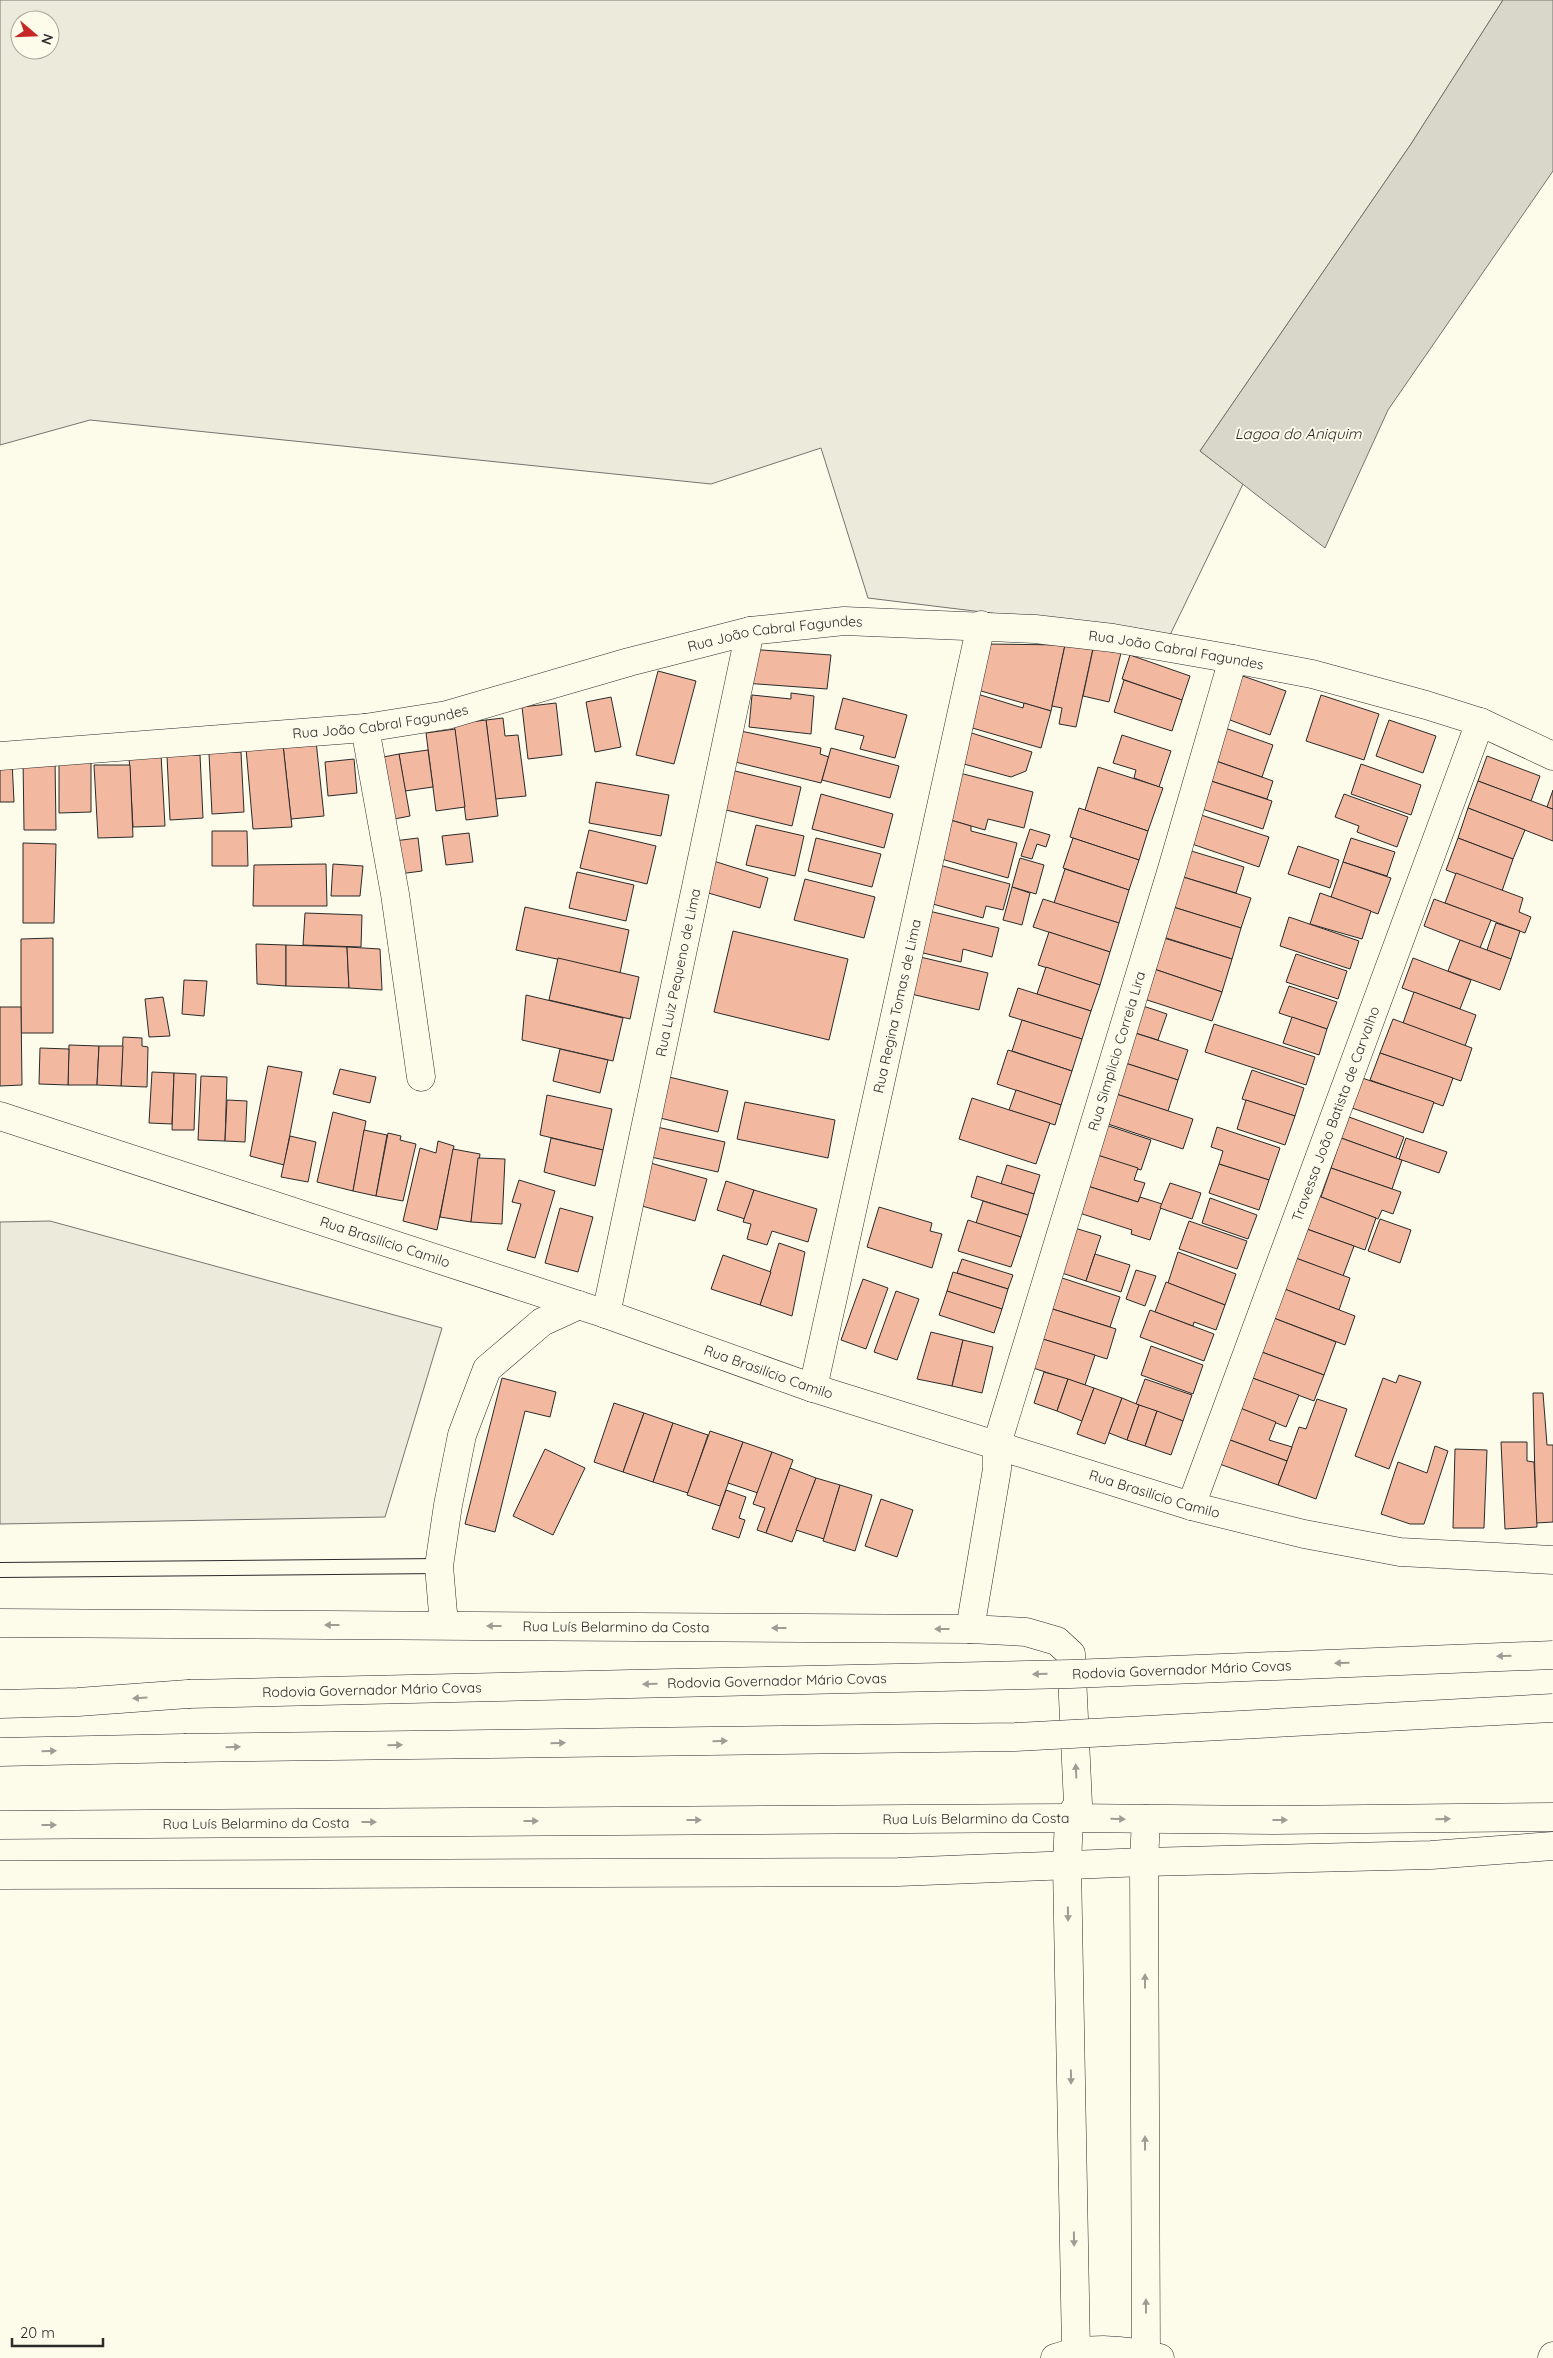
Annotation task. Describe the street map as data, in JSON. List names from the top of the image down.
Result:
{
  "streets": {
    "main road": [
      "Rua João Cabral Fagundes",
      "Rua Luiz Pequeno de Lima",
      "Rua Regina Tomas de Lima",
      "Rua Simplicio Correia Lira",
      "Travessa João Batista de Carvalho",
      "Rua Brasilício Camilo",
      "Rua Luís Belarmino da Costa",
      "Rodovia Governador Mário Covas"
    ]
  },
  "crossings": [
    ["Rua João Cabral Fagundes", "Rua Luiz Pequeno de Lima"],
    ["Rua João Cabral Fagundes", "Rua Regina Tomas de Lima"],
    ["Rua João Cabral Fagundes", "Rua Simplicio Correia Lira"],
    ["Rua João Cabral Fagundes", "Travessa João Batista de Carvalho"],
    ["Rua Luiz Pequeno de Lima", "Rua Brasilício Camilo"],
    ["Rua Regina Tomas de Lima", "Rua Brasilício Camilo"],
    ["Rua Simplicio Correia Lira", "Rua Brasilício Camilo"],
    ["Rua Simplicio Correia Lira", "Rua Luís Belarmino da Costa"],
    ["Travessa João Batista de Carvalho", "Rua Brasilício Camilo"]
  ],
  "water": ["Lagoa do Aniquim"],
  "scale_bar": "20 m",
  "north": "right"
}
